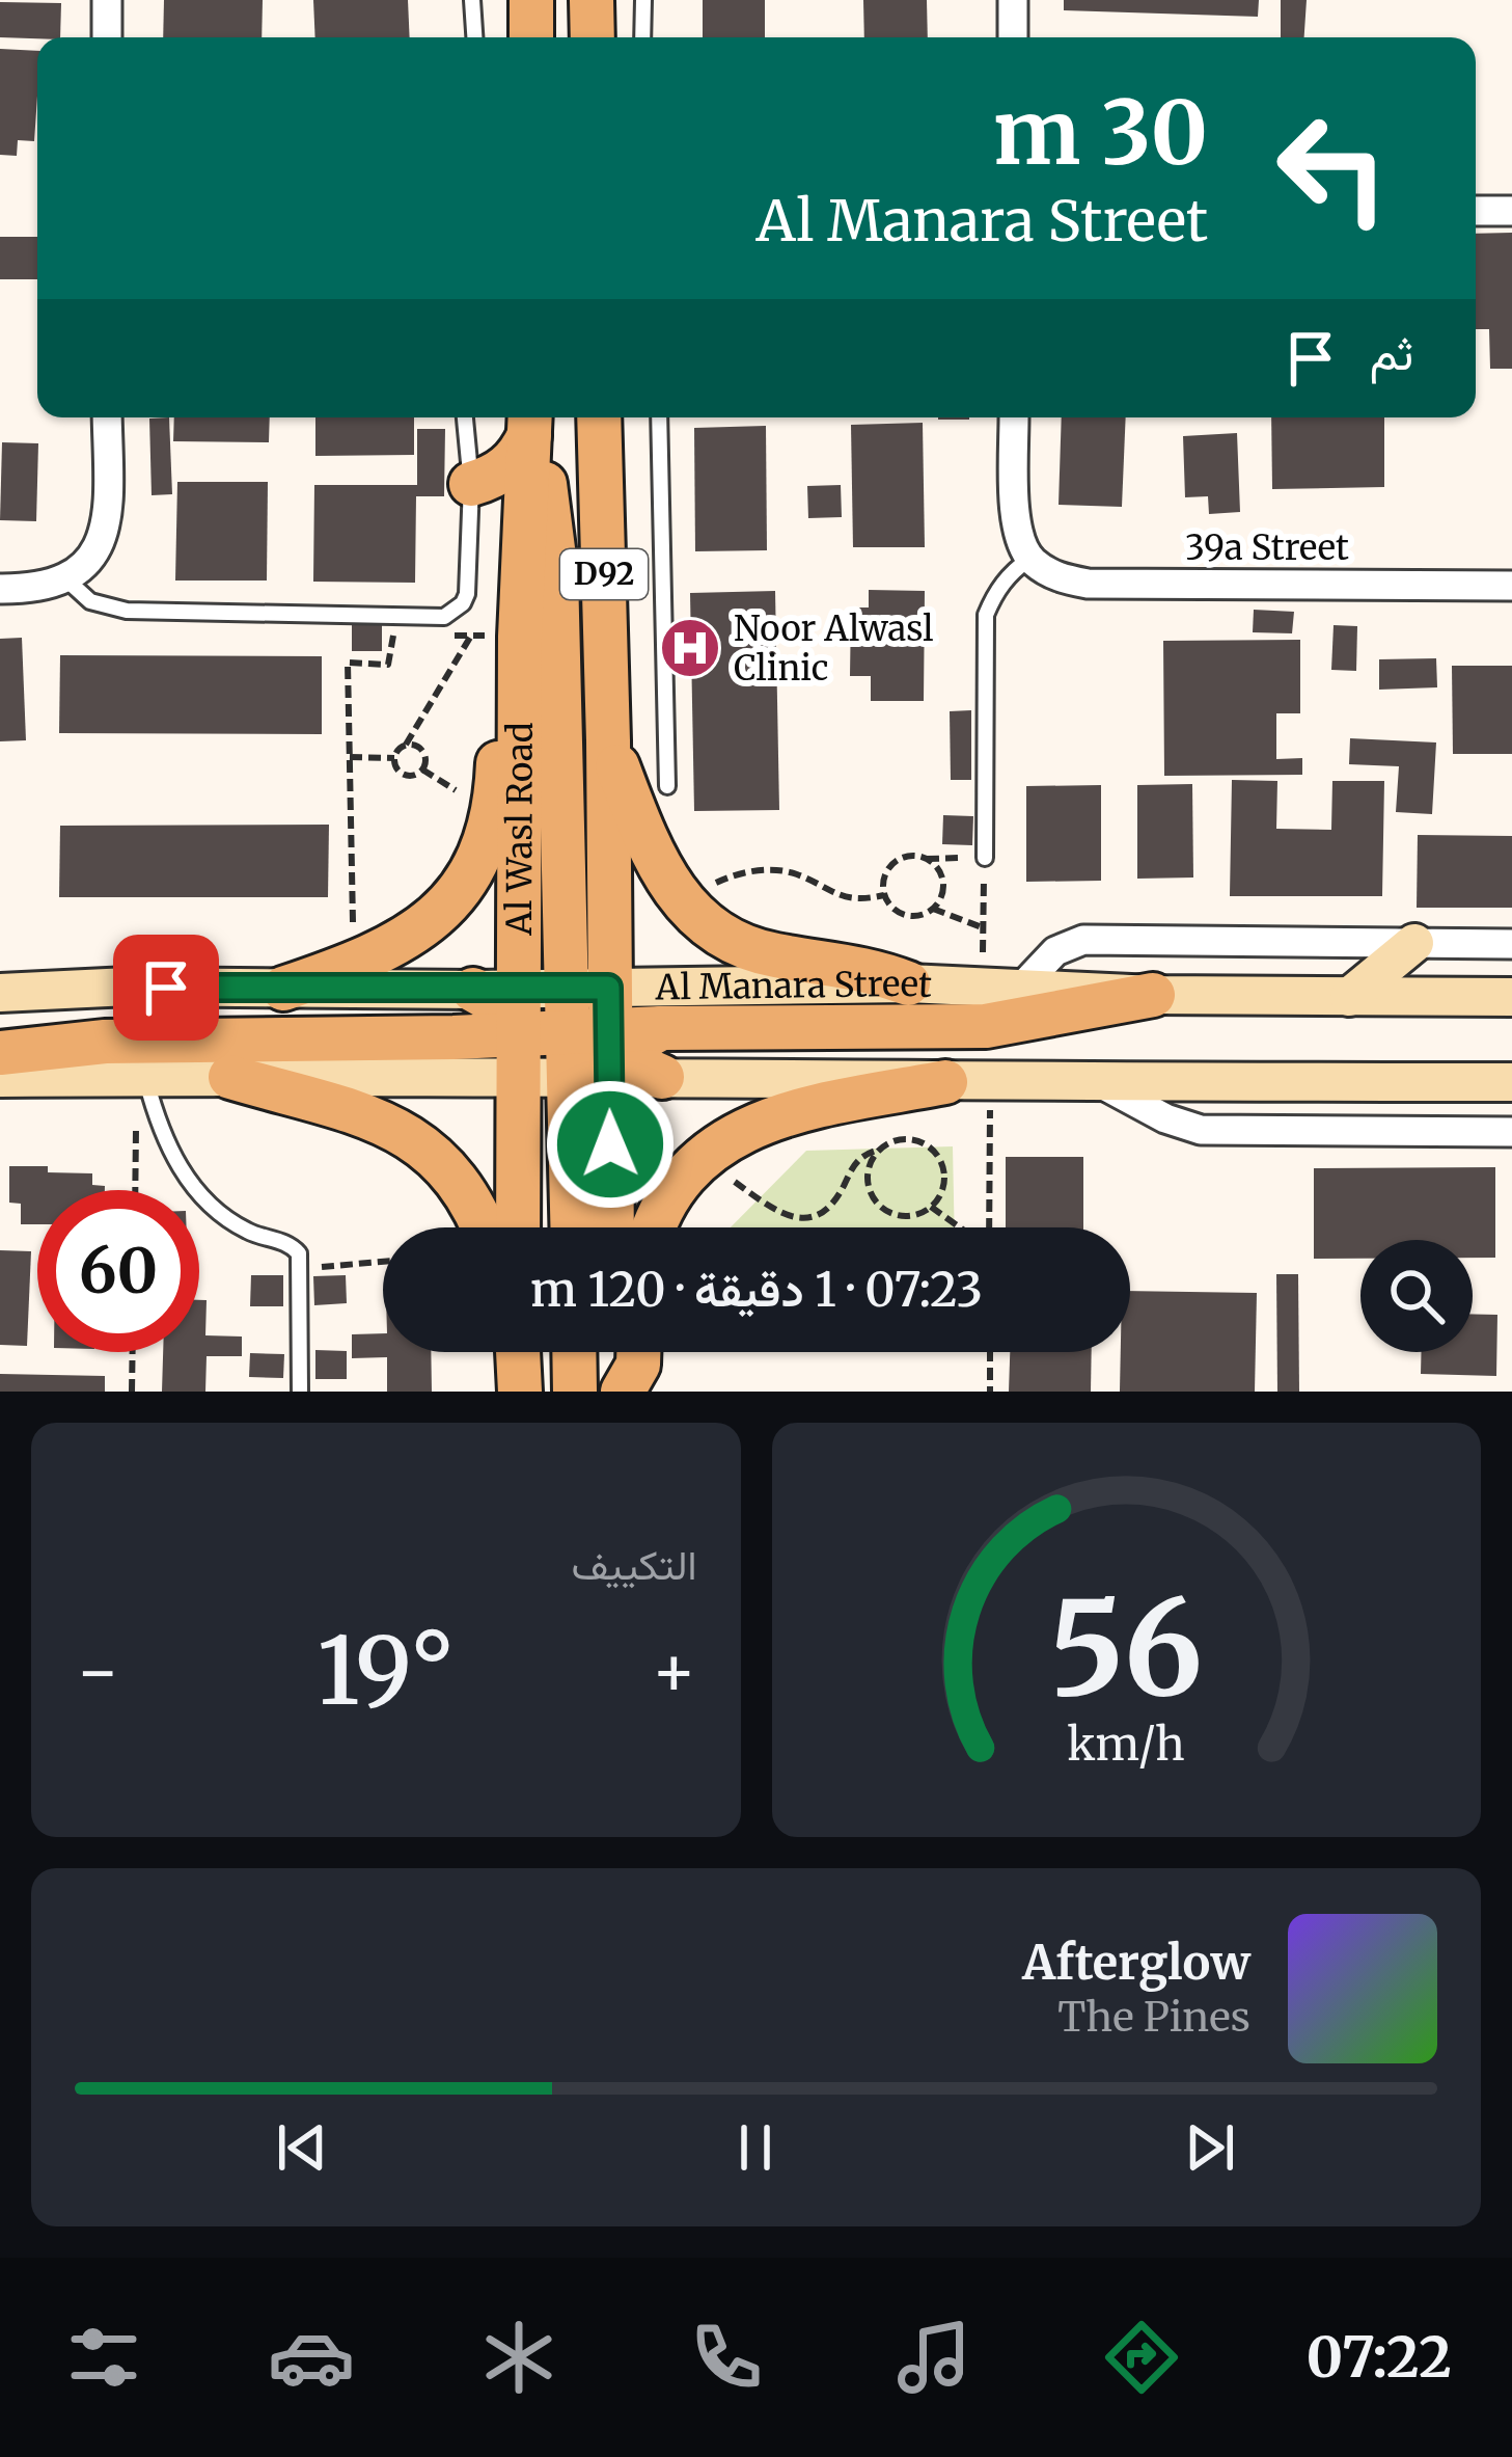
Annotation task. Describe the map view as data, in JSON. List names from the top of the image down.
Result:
{
  "streets": {
    "main road": ["D92", "Al Wasl Road", "Al Manara Street"],
    "street": ["39a Street"]
  },
  "crossings": [
    ["Al Wasl Road", "Al Manara Street"]
  ],
  "places": {
    "hospital": ["Noor Alwasl Clinic"]
  },
  "page": {
    "turn": ["30 m", "Al Manara Street"],
    "then": "ثم",
    "limit": "60",
    "trip": "07:23 · 1 دقيقة · 120 m",
    "tile": "التكييف",
    "heat": ["−", "19°", "+"],
    "song": ["Afterglow", "The Pines"],
    "tabs": "07:22",
    "gauge": ["56", "km/h"]
  }
}
